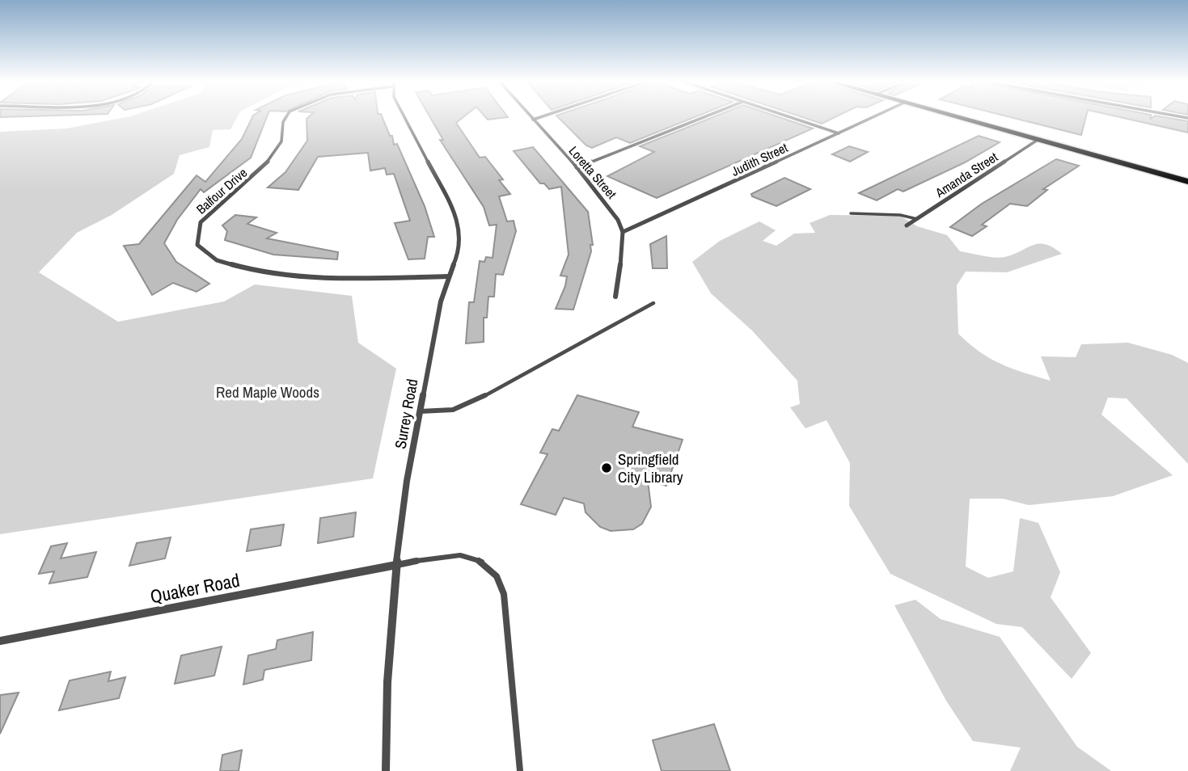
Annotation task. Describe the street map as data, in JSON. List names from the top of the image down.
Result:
{
  "streets": {
    "street": [
      "Judith Street",
      "Loretta Street",
      "Amanda Street",
      "Balfour Drive",
      "Surrey Road",
      "Quaker Road"
    ]
  },
  "crossings": [
    ["Judith Street", "Loretta Street"],
    ["Balfour Drive", "Surrey Road"],
    ["Surrey Road", "Quaker Road"]
  ],
  "parks": ["Red Maple Woods"],
  "places": ["Springfield City Library"]
}
